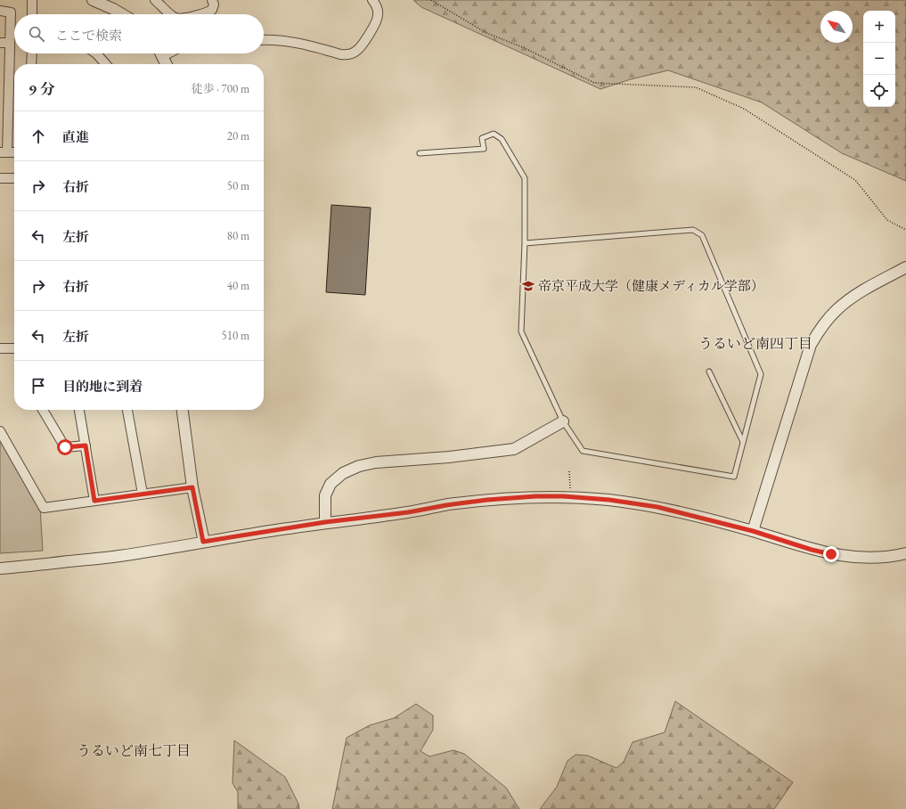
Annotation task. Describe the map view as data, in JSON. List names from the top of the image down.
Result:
{
  "districts": ["うるいど南四丁目", "うるいど南七丁目"],
  "places": {
    "school or university": ["帝京平成大学（健康メディカル学部）"]
  },
  "north": "top left",
  "page": {
    "map_buttons": ["+", "−"],
    "search": "ここで検索",
    "heading": ["9 分", "徒歩 · 700 m"],
    "list": [
      ["直進", "20 m"],
      ["右折", "50 m"],
      ["左折", "80 m"],
      ["右折", "40 m"],
      ["左折", "510 m"],
      "目的地に到着"
    ]
  }
}
